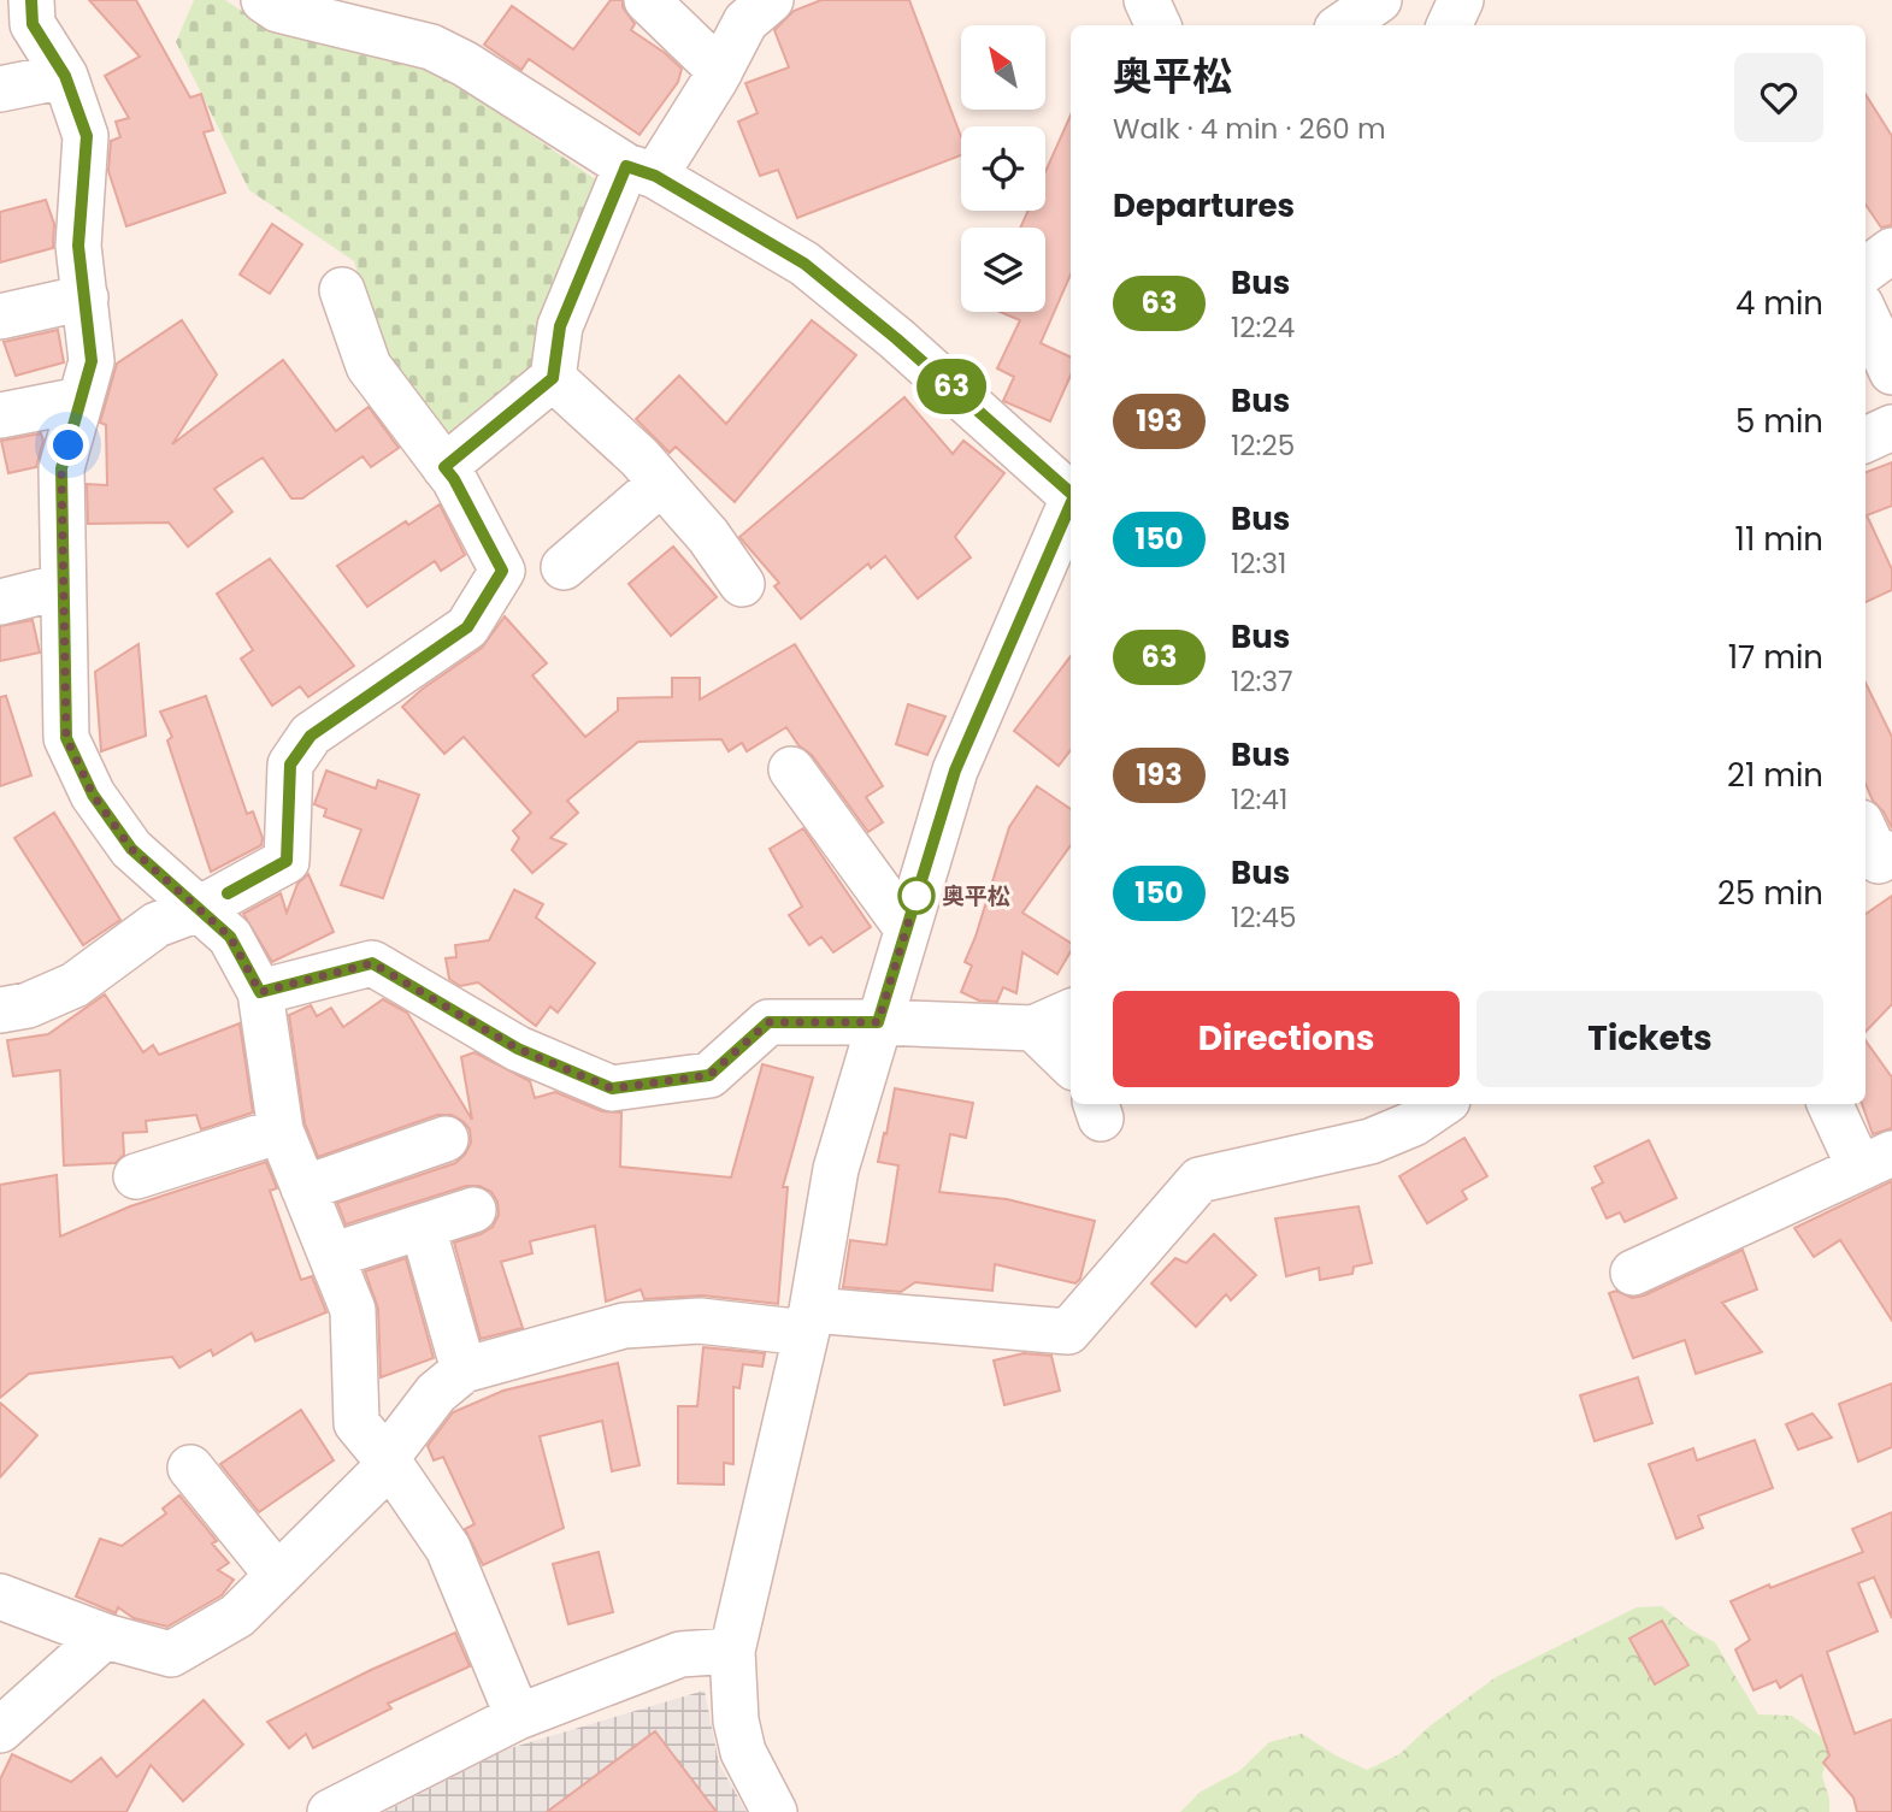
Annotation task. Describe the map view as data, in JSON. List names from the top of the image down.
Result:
{
  "places": ["奥平松"],
  "lines": ["bus line 63"],
  "north": "top left",
  "page": {
    "on_map": "63",
    "heading": [
      ["奥平松", "Walk · 4 min · 260 m"],
      "Departures"
    ],
    "list": [
      {
        "mark": "63",
        "name": "Bus",
        "note": "12:24",
        "value": "4 min"
      },
      {
        "mark": "193",
        "name": "Bus",
        "note": "12:25",
        "value": "5 min"
      },
      {
        "mark": "150",
        "name": "Bus",
        "note": "12:31",
        "value": "11 min"
      },
      {
        "mark": "63",
        "name": "Bus",
        "note": "12:37",
        "value": "17 min"
      },
      {
        "mark": "193",
        "name": "Bus",
        "note": "12:41",
        "value": "21 min"
      },
      {
        "mark": "150",
        "name": "Bus",
        "note": "12:45",
        "value": "25 min"
      }
    ],
    "buttons": ["Directions", "Tickets"]
  }
}
